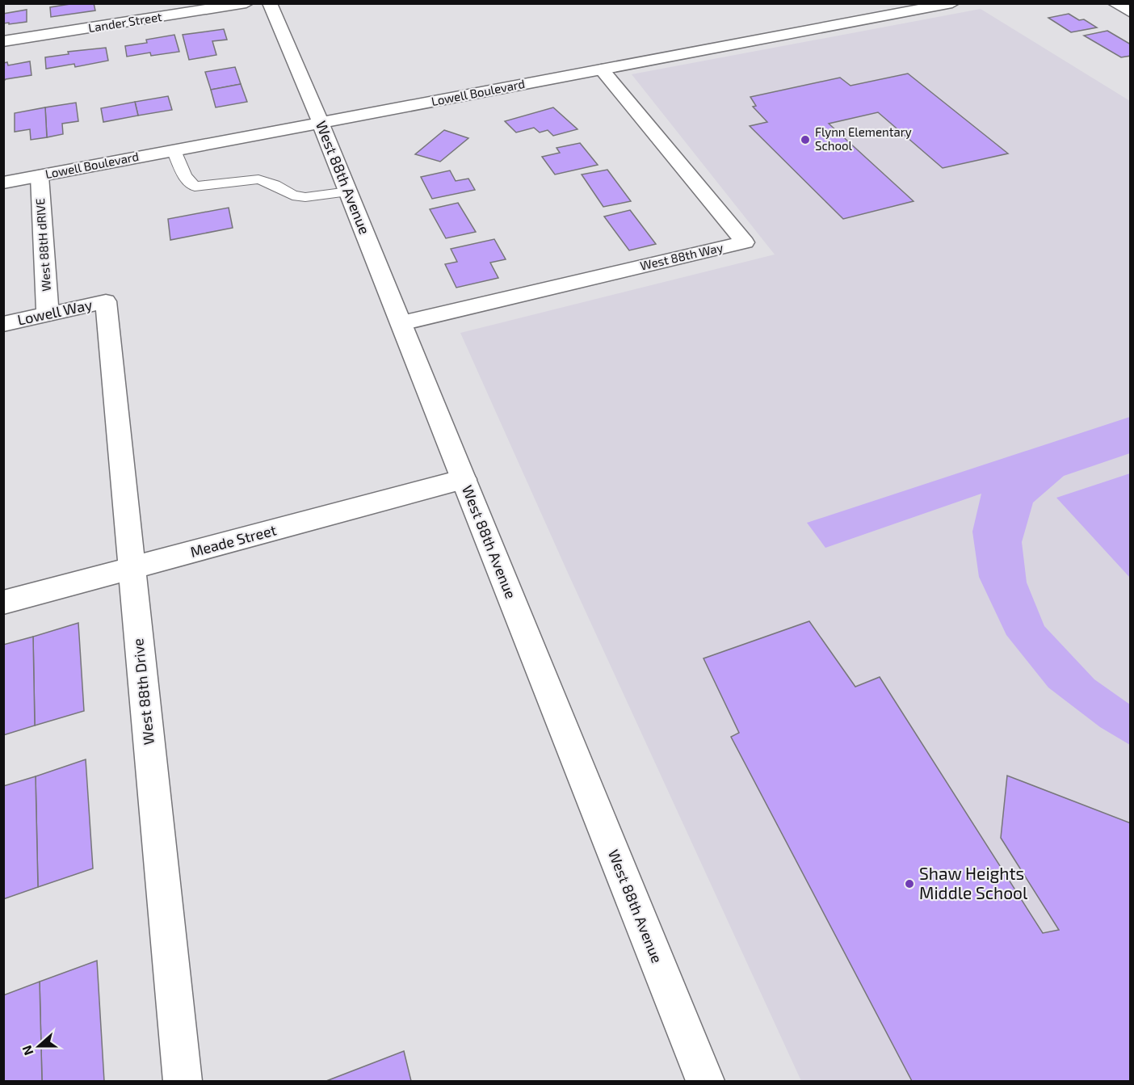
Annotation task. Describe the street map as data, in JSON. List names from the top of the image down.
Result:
{
  "streets": {
    "street": [
      "Lander Street",
      "Lowell Boulevard",
      "West 88th Avenue",
      "West 88tH dRIVE",
      "West 88th Way",
      "Lowell Way",
      "Meade Street",
      "West 88th Drive"
    ]
  },
  "crossings": [
    ["Lowell Boulevard", "West 88th Avenue"],
    ["Lowell Boulevard", "West 88tH dRIVE"],
    ["Lowell Boulevard", "West 88th Way"],
    ["West 88th Avenue", "West 88th Way"],
    ["West 88th Avenue", "Meade Street"],
    ["West 88tH dRIVE", "Lowell Way"],
    ["Lowell Way", "West 88th Drive"],
    ["Meade Street", "West 88th Drive"]
  ],
  "places": ["Flynn Elementary School", "Shaw Heights Middle School"],
  "north": "left"
}
